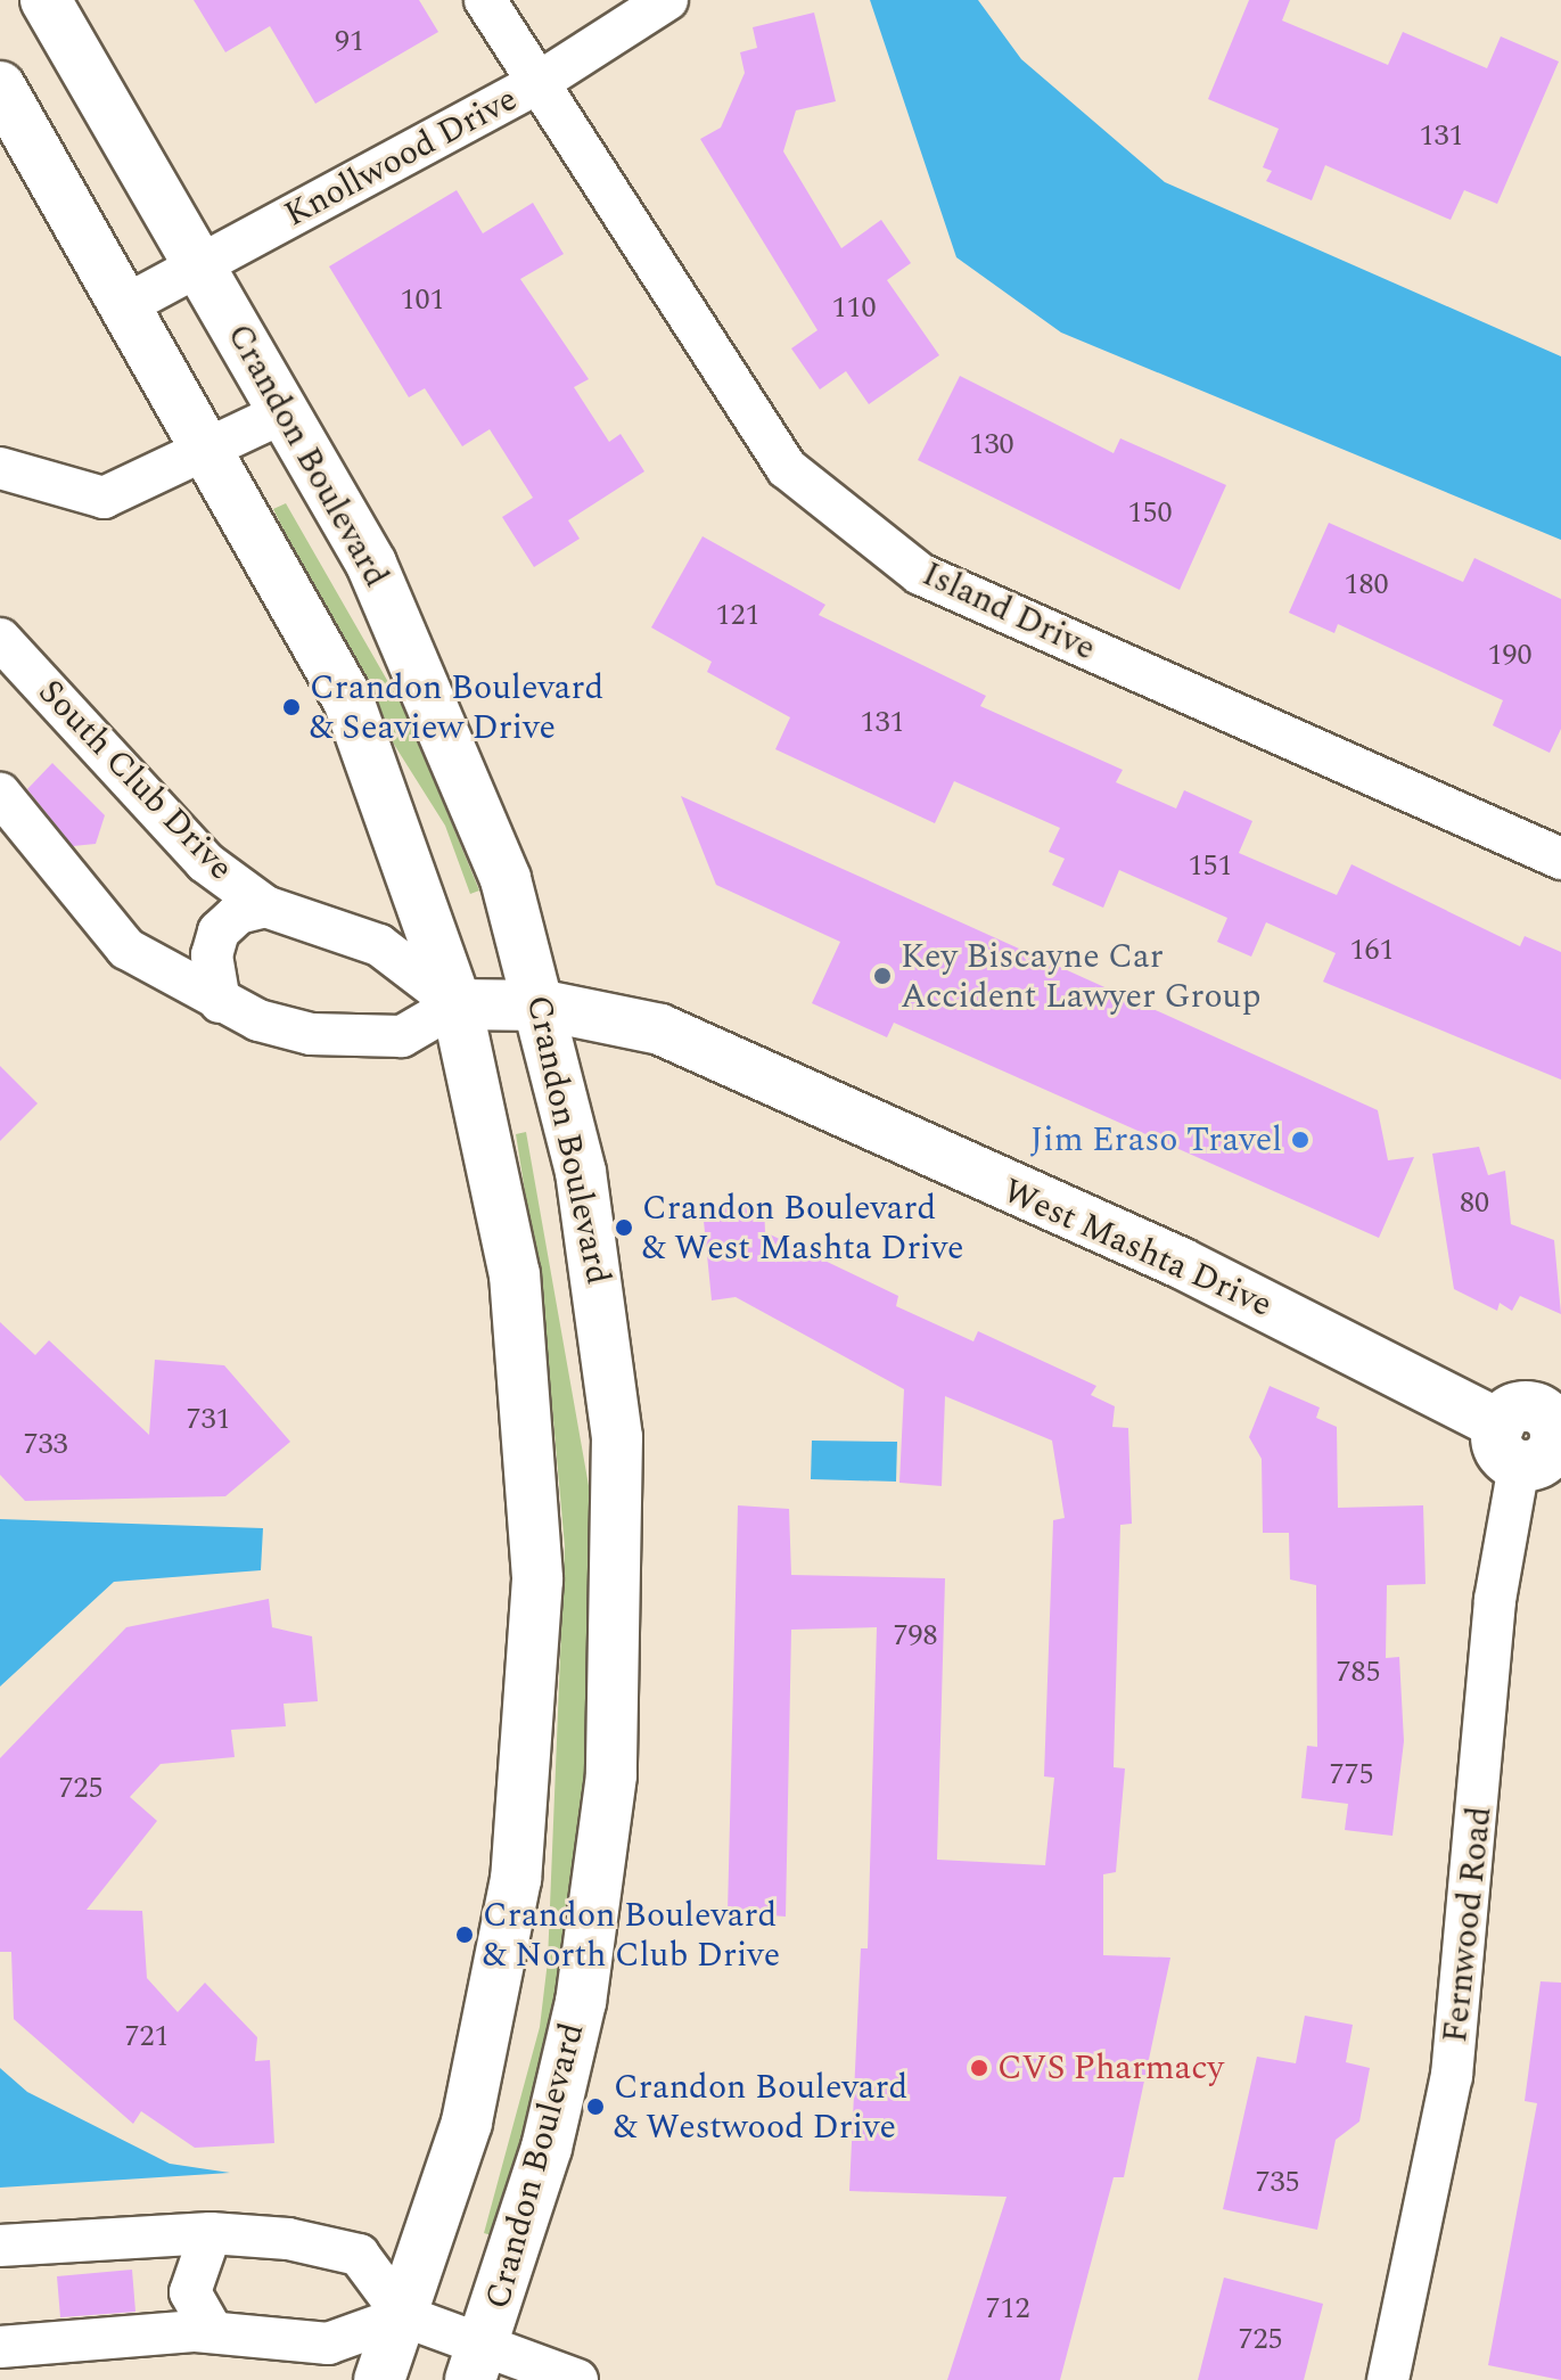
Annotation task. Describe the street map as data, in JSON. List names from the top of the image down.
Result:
{
  "streets": {
    "main road": ["Crandon Boulevard", "West Mashta Drive"],
    "street": [
      "Knollwood Drive",
      "Island Drive",
      "South Club Drive",
      "Fernwood Road"
    ]
  },
  "crossings": [
    ["Knollwood Drive", "Crandon Boulevard"],
    ["Knollwood Drive", "Island Drive"],
    ["Crandon Boulevard", "West Mashta Drive"],
    ["South Club Drive", "West Mashta Drive"],
    ["West Mashta Drive", "Fernwood Road"]
  ],
  "places": [
    "Crandon Boulevard & Seaview Drive",
    "Key Biscayne Car Accident Lawyer Group",
    "Jim Eraso Travel",
    "Crandon Boulevard & West Mashta Drive",
    "Crandon Boulevard & North Club Drive",
    "CVS Pharmacy",
    "Crandon Boulevard & Westwood Drive"
  ],
  "house_numbers": [
    "91",
    "131",
    "101",
    "110",
    "130",
    "150",
    "180",
    "121",
    "190",
    "131",
    "151",
    "161",
    "80",
    "731",
    "733",
    "798",
    "785",
    "775",
    "725",
    "721",
    "735",
    "712",
    "725"
  ]
}
